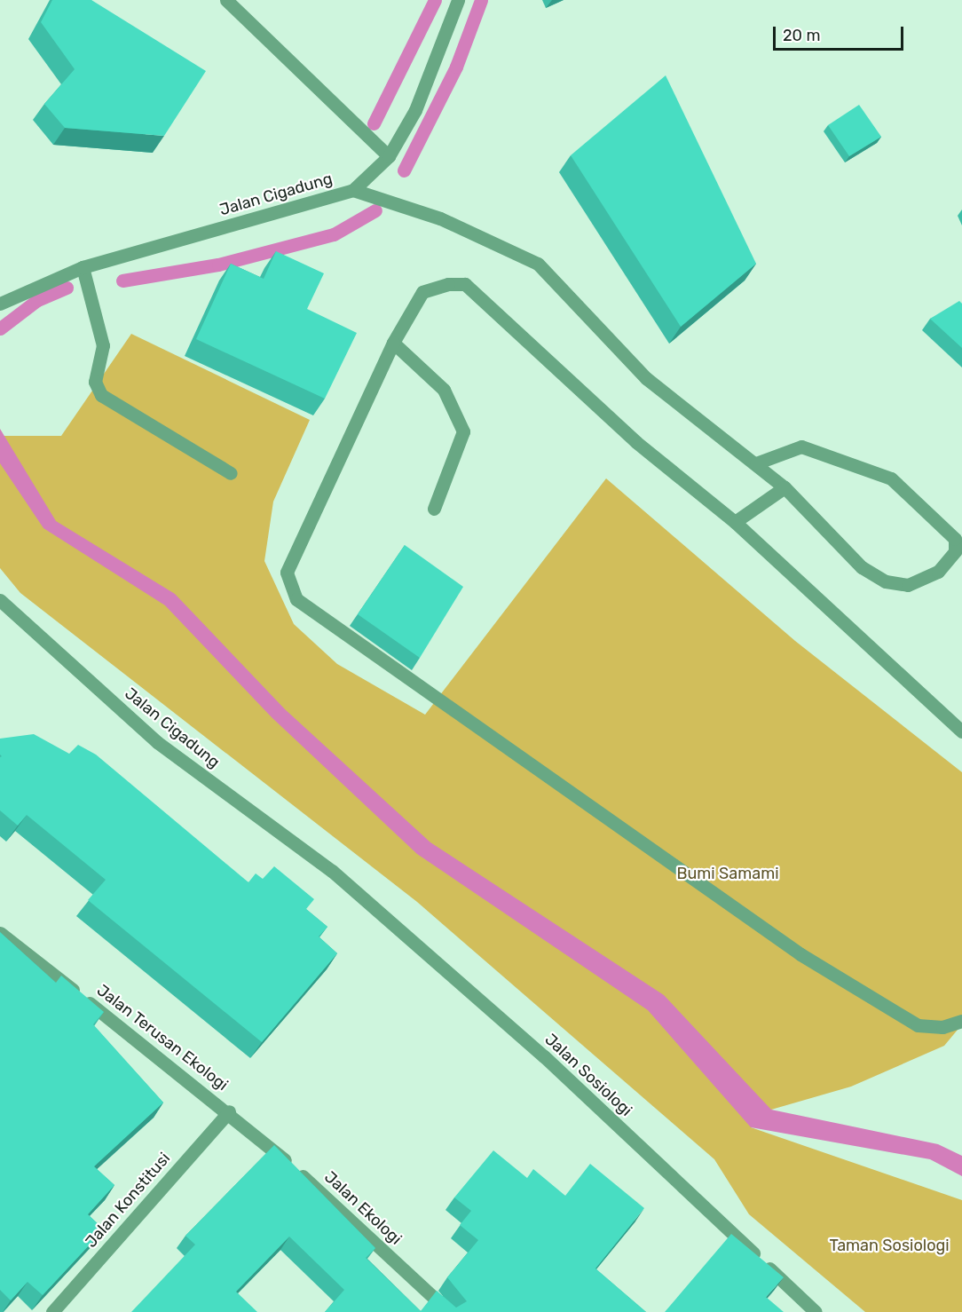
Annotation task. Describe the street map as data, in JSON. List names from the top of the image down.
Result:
{
  "streets": {
    "street": [
      "Jalan Cigadung",
      "Jalan Terusan Ekologi",
      "Jalan Sosiologi",
      "Jalan Konstitusi",
      "Jalan Ekologi"
    ]
  },
  "crossings": [
    ["Jalan Cigadung", "Jalan Sosiologi"],
    ["Jalan Terusan Ekologi", "Jalan Konstitusi"],
    ["Jalan Terusan Ekologi", "Jalan Ekologi"],
    ["Jalan Konstitusi", "Jalan Ekologi"]
  ],
  "parks": ["Bumi Samami", "Taman Sosiologi"],
  "scale_bar": "20 m"
}
